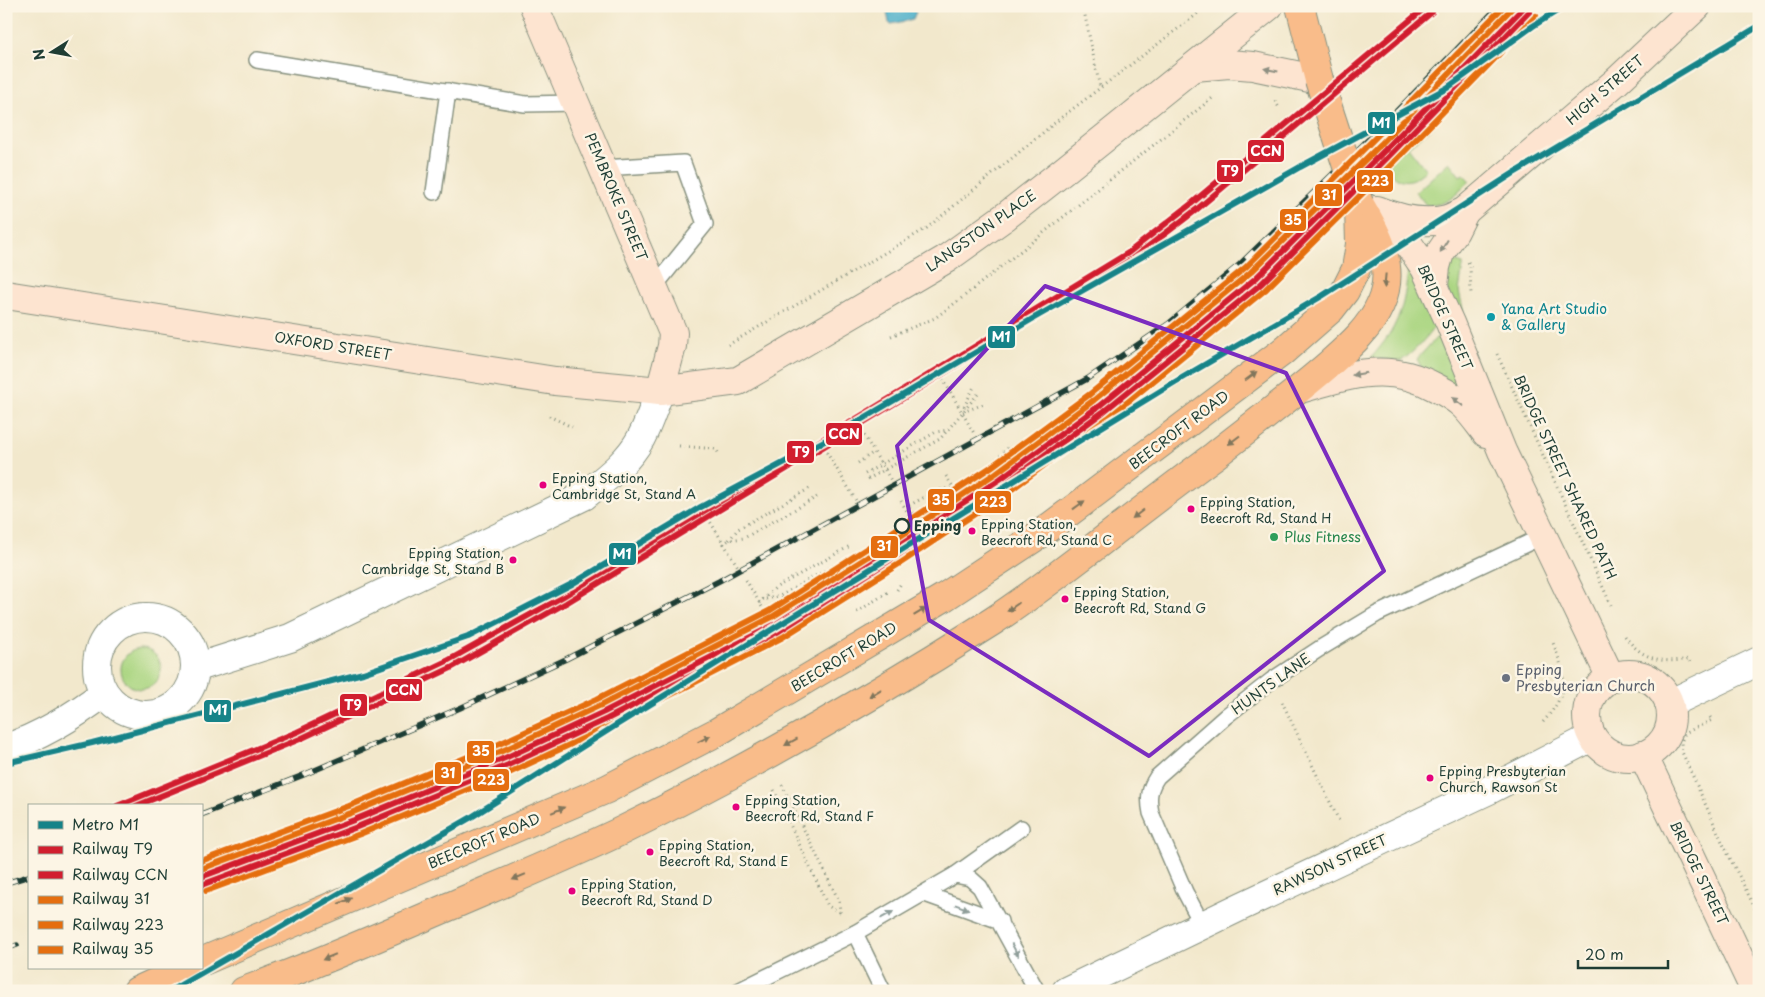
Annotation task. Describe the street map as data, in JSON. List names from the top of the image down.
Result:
{
  "streets": {
    "main road": ["BEECROFT ROAD"],
    "street": [
      "HIGH STREET",
      "PEMBROKE STREET",
      "LANGSTON PLACE",
      "BRIDGE STREET",
      "OXFORD STREET",
      "RAWSON STREET"
    ],
    "lane": ["HUNTS LANE"],
    "path": ["BRIDGE STREET SHARED PATH"]
  },
  "crossings": [
    ["HIGH STREET", "BRIDGE STREET"],
    ["HIGH STREET", "BEECROFT ROAD"],
    ["PEMBROKE STREET", "LANGSTON PLACE"],
    ["PEMBROKE STREET", "OXFORD STREET"],
    ["LANGSTON PLACE", "OXFORD STREET"],
    ["BRIDGE STREET", "BEECROFT ROAD"],
    ["BRIDGE STREET", "HUNTS LANE"],
    ["BRIDGE STREET", "RAWSON STREET"],
    ["HUNTS LANE", "RAWSON STREET"]
  ],
  "places": [
    "Yana Art Studio & Gallery",
    "Epping Station, Cambridge St, Stand A",
    "Epping Station, Beecroft Rd, Stand H",
    "Epping",
    "Epping Station, Beecroft Rd, Stand C",
    "Plus Fitness",
    "Epping Station, Cambridge St, Stand B",
    "Epping Station, Beecroft Rd, Stand G",
    "Epping Presbyterian Church",
    "Epping Presbyterian Church, Rawson St",
    "Epping Station, Beecroft Rd, Stand F",
    "Epping Station, Beecroft Rd, Stand E",
    "Epping Station, Beecroft Rd, Stand D"
  ],
  "lines": [
    "metro line M1",
    "rail line T9",
    "rail line 31",
    "rail line 35",
    "rail line CCN",
    "rail line 223"
  ],
  "legend": [
    "Metro M1",
    "Railway T9",
    "Railway CCN",
    "Railway 31",
    "Railway 223",
    "Railway 35"
  ],
  "scale_bar": "20 m",
  "north": "left"
}
